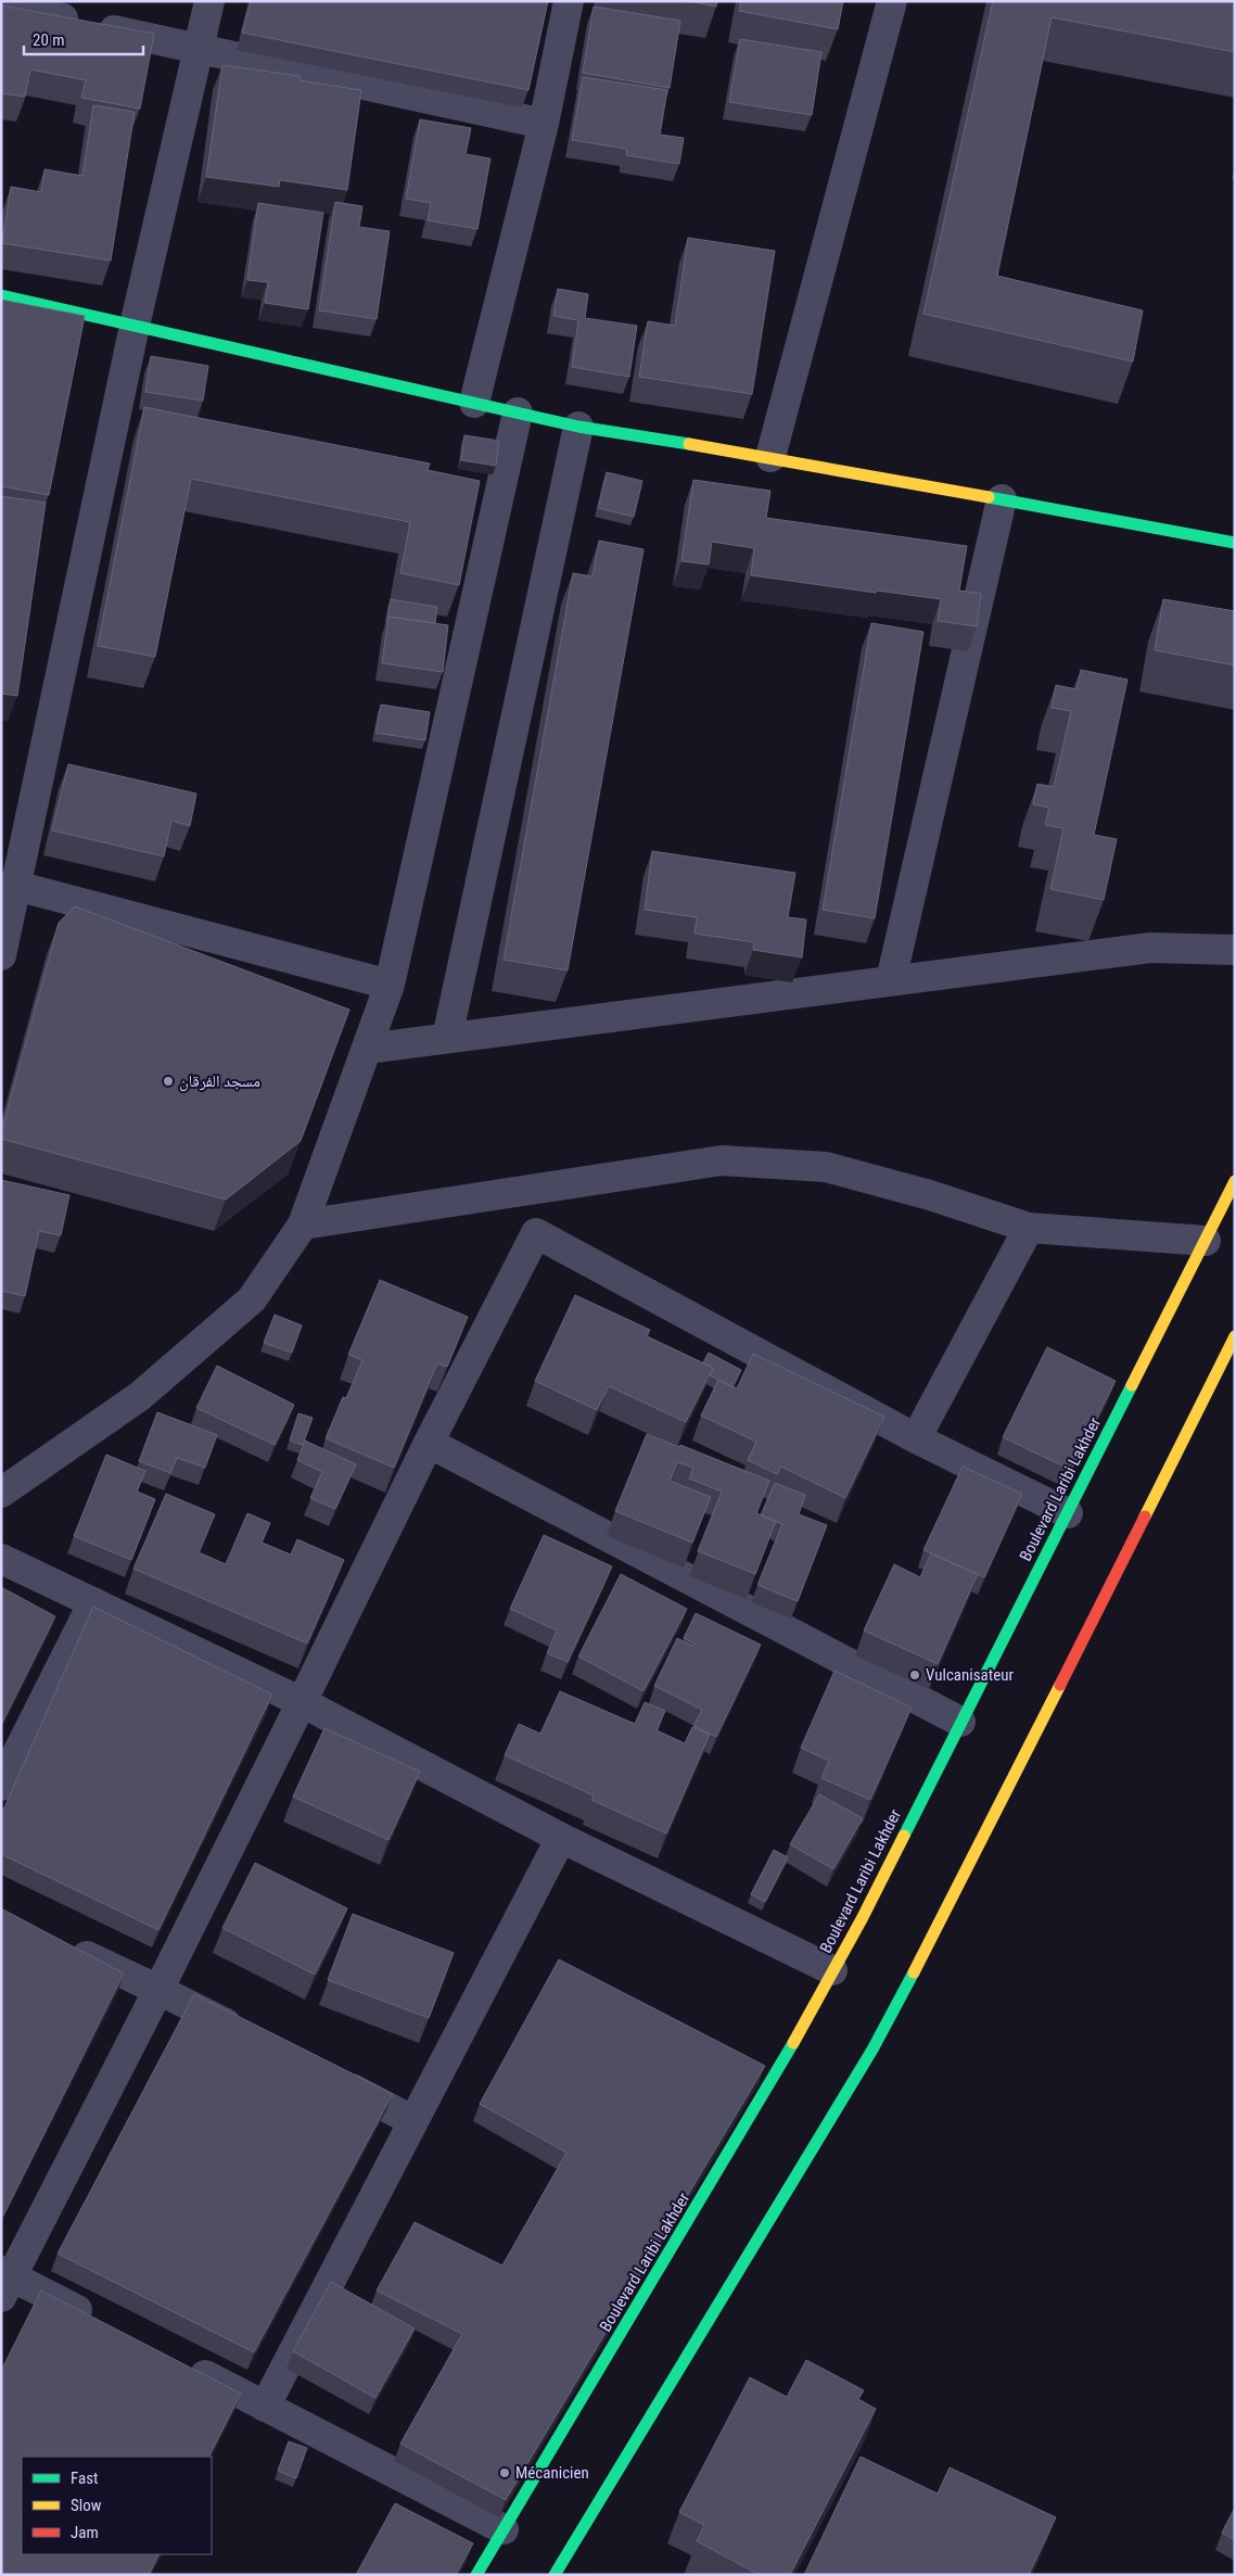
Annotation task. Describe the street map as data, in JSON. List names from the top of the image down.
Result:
{
  "streets": {
    "main road": ["Boulevard Laribi Lakhder"]
  },
  "places": ["مسجد الفرقان", "Vulcanisateur", "Mécanicien"],
  "legend": ["Fast", "Slow", "Jam"],
  "scale_bar": "20 m"
}
